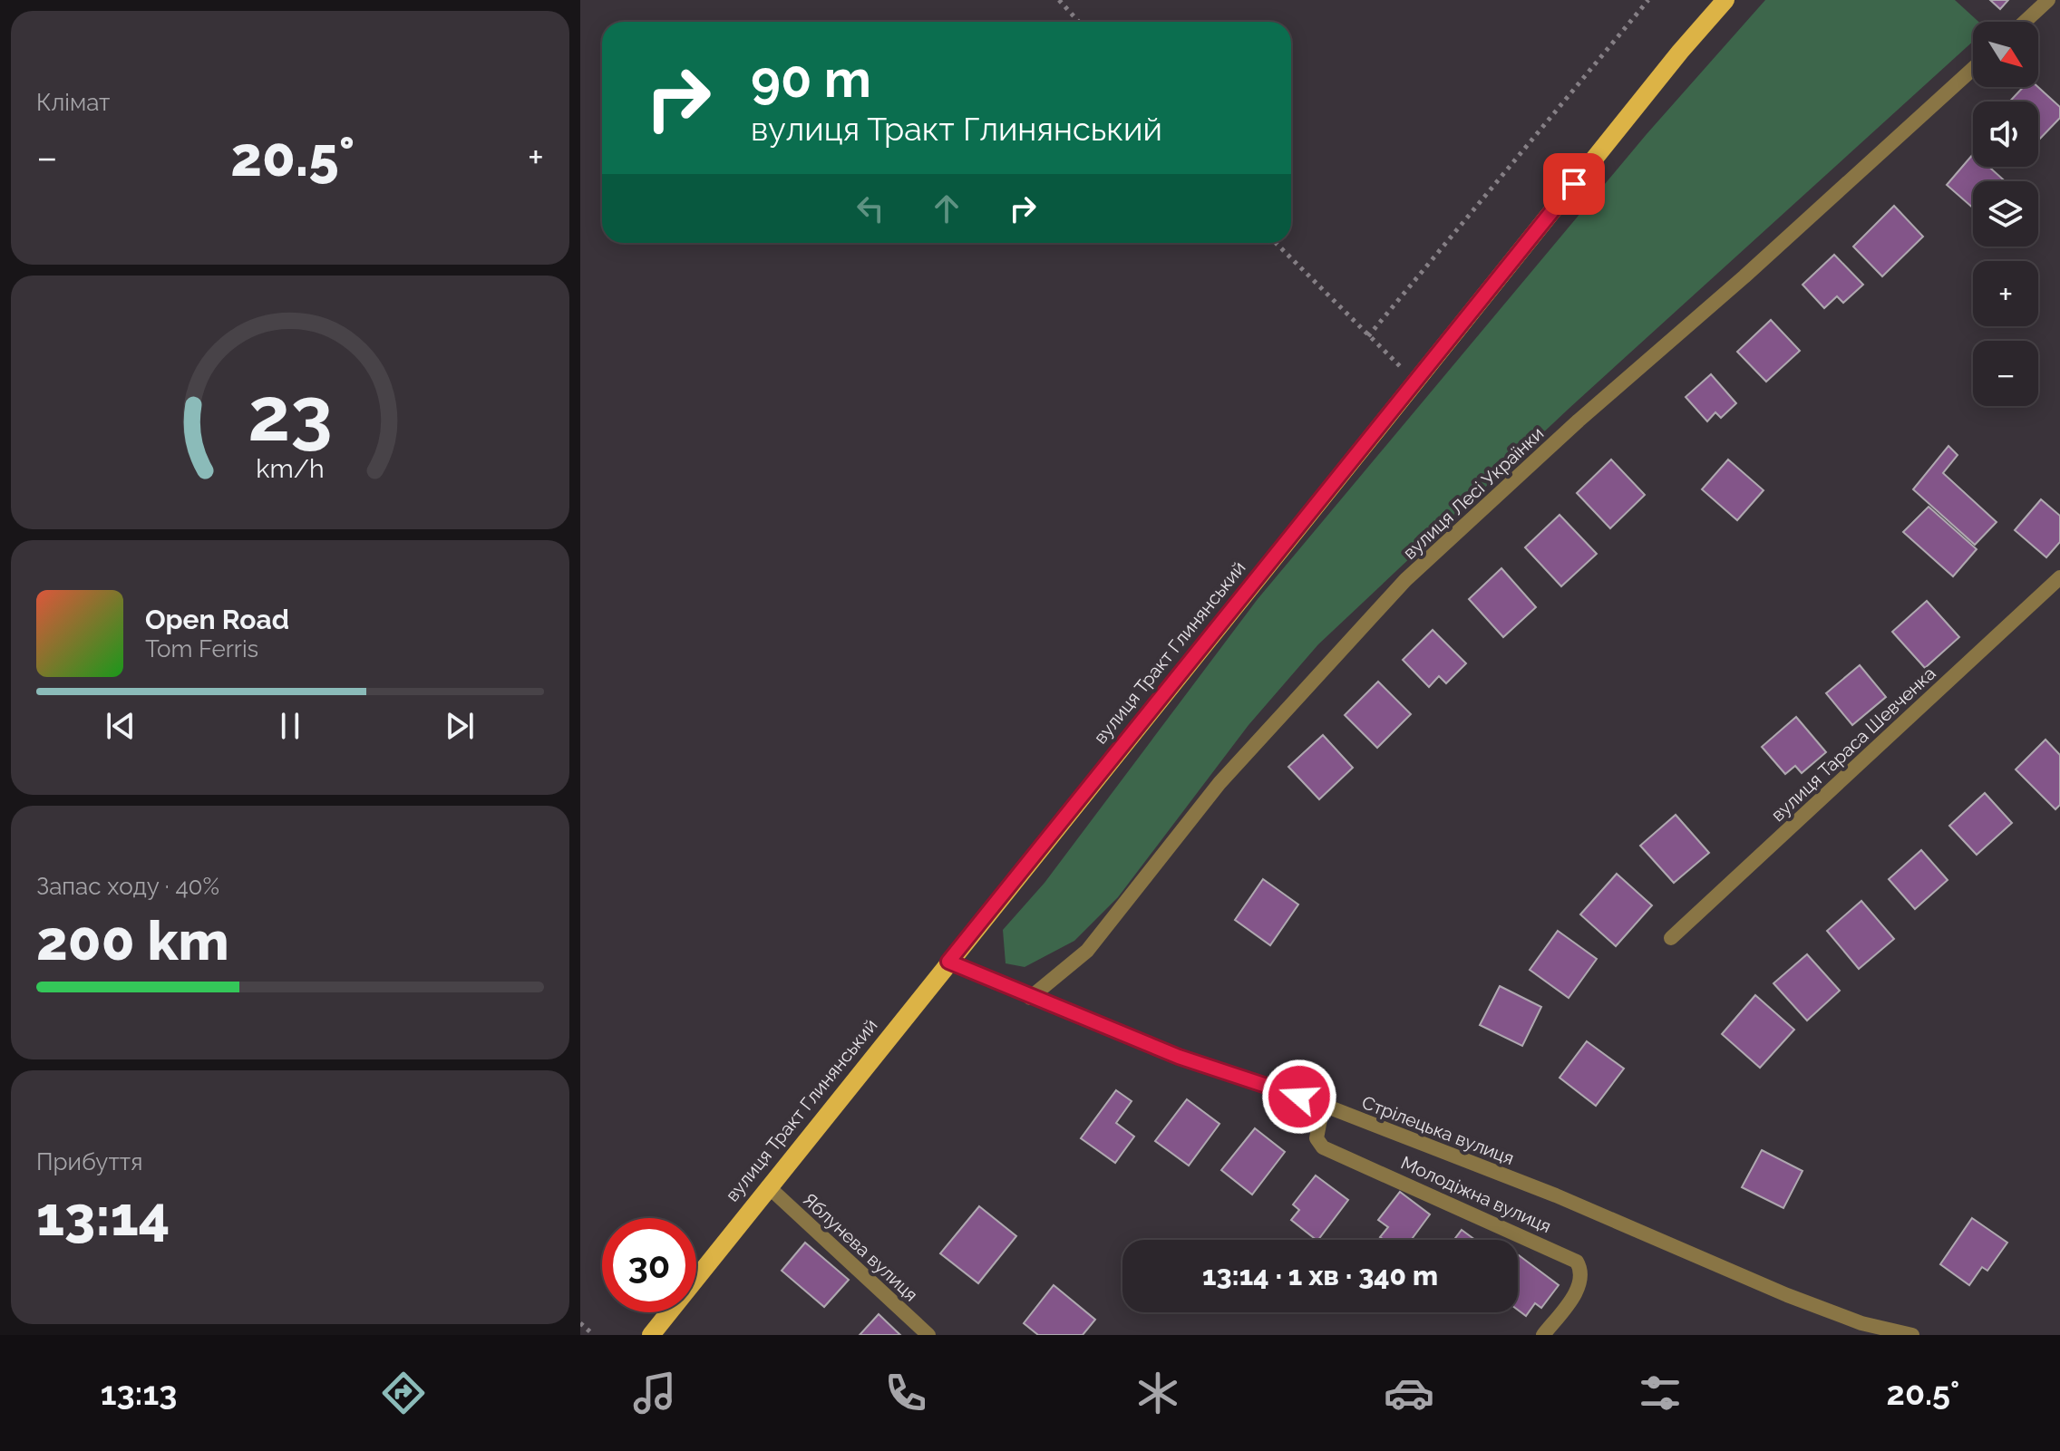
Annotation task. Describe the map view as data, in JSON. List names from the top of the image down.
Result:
{
  "streets": {
    "main road": ["вулиця Тракт Глинянський"],
    "street": [
      "вулиця Лесі Українки",
      "вулиця Тараса Шевченка",
      "Стрілецька вулиця",
      "Молодіжна вулиця",
      "Яблунева вулиця"
    ]
  },
  "crossings": [
    ["вулиця Лесі Українки", "Стрілецька вулиця"],
    ["вулиця Тракт Глинянський", "Стрілецька вулиця"],
    ["вулиця Тракт Глинянський", "Яблунева вулиця"],
    ["Стрілецька вулиця", "Молодіжна вулиця"]
  ],
  "north": "bottom right",
  "page": {
    "tile": [
      "Клімат",
      ["Запас ходу · 40%", "200 km"],
      ["Прибуття", "13:14"]
    ],
    "map_buttons": ["+", "−"],
    "turn": ["90 m", "вулиця Тракт Глинянський"],
    "heat": ["−", "20.5°", "+"],
    "song": ["Open Road", "Tom Ferris"],
    "limit": "30",
    "trip": "13:14 · 1 хв · 340 m",
    "tabs": ["13:13", "20.5°"],
    "gauge": ["23", "km/h"]
  }
}
